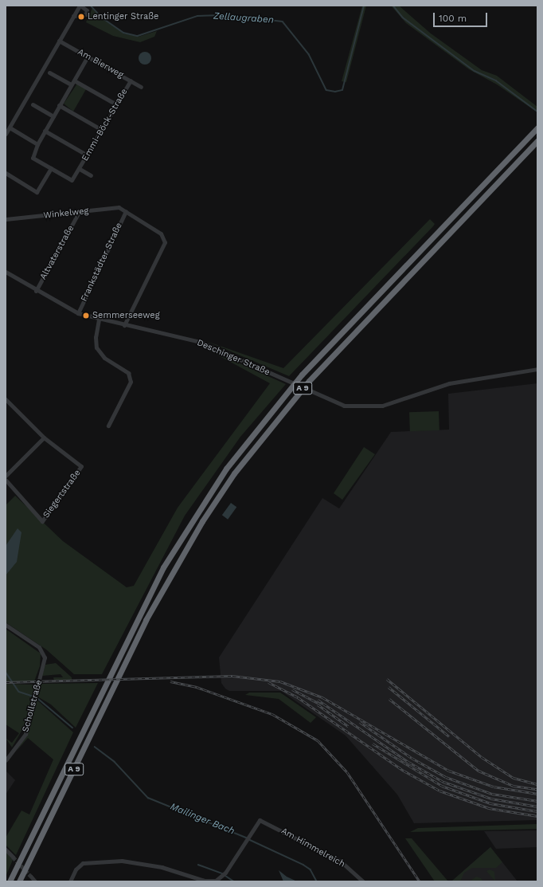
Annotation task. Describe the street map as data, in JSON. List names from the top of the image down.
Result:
{
  "streets": {
    "highway": ["A 9"],
    "street": [
      "Am Bierweg",
      "Emmi-Böck-Straße",
      "Winkelweg",
      "Altvaterstraße",
      "Frankstädter Straße",
      "Deschinger Straße",
      "Siegertstraße",
      "Schollstraße",
      "Am Himmelreich"
    ]
  },
  "crossings": [
    ["Am Bierweg", "Emmi-Böck-Straße"],
    ["Winkelweg", "Altvaterstraße"],
    ["Winkelweg", "Frankstädter Straße"],
    ["Altvaterstraße", "Deschinger Straße"],
    ["Frankstädter Straße", "Deschinger Straße"]
  ],
  "water": ["Zellaugraben", "Mailinger Bach"],
  "places": ["Lentinger Straße", "Semmerseeweg"],
  "scale_bar": "100 m"
}
